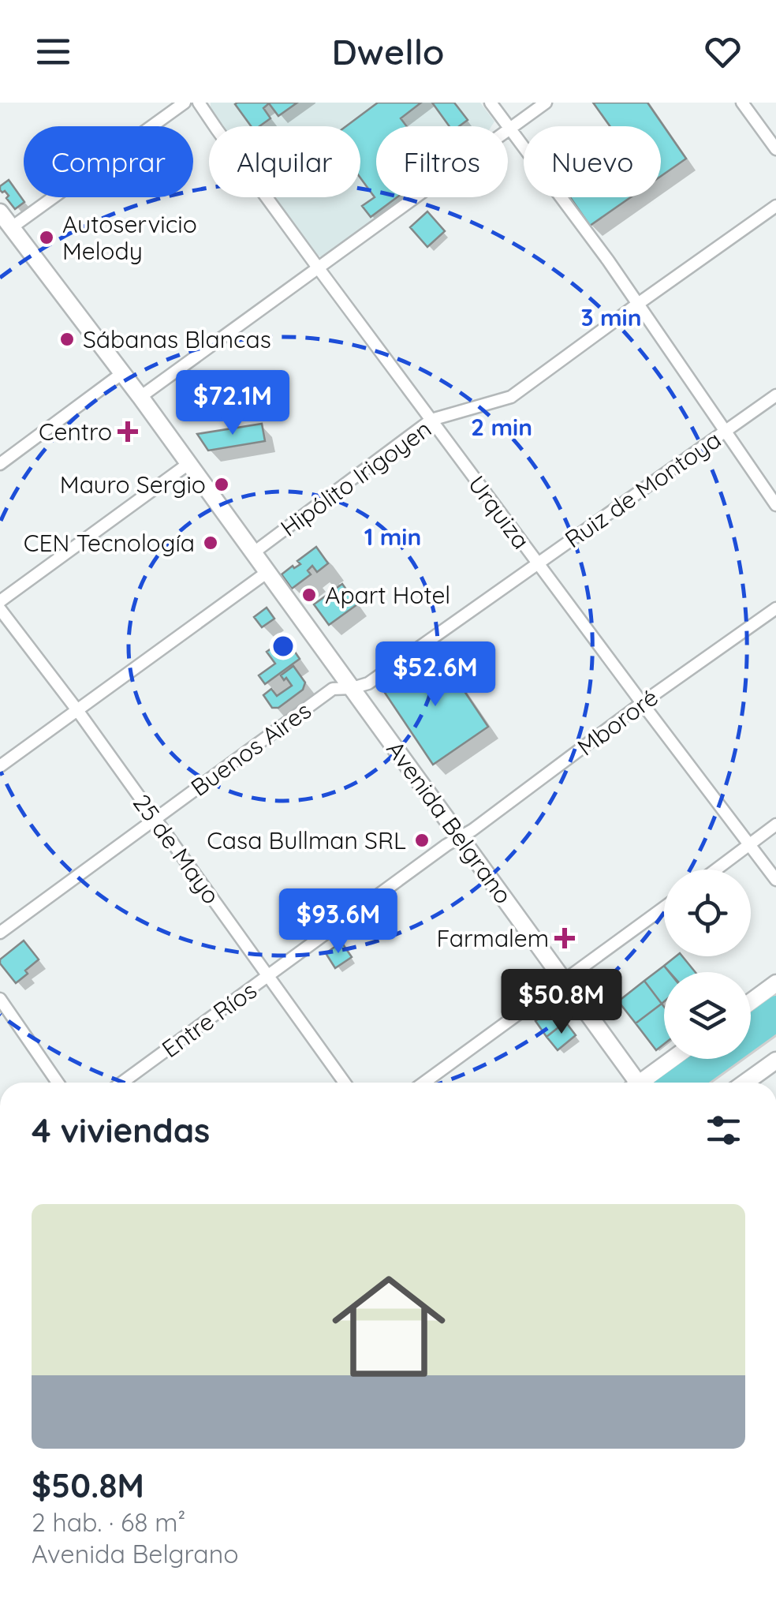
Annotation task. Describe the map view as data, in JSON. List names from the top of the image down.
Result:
{
  "streets": {
    "main road": ["Avenida Belgrano"],
    "street": [
      "Hipólito Irigoyen",
      "Ruiz de Montoya",
      "Urquiza",
      "Mbororé",
      "Buenos Aires",
      "25 de Mayo",
      "Entre Ríos"
    ]
  },
  "crossings": [
    ["Hipólito Irigoyen", "Urquiza"],
    ["Hipólito Irigoyen", "Avenida Belgrano"],
    ["Ruiz de Montoya", "Urquiza"],
    ["Ruiz de Montoya", "Buenos Aires"],
    ["Ruiz de Montoya", "Avenida Belgrano"],
    ["Urquiza", "Mbororé"],
    ["Mbororé", "Avenida Belgrano"],
    ["Mbororé", "Entre Ríos"],
    ["Buenos Aires", "Avenida Belgrano"],
    ["Buenos Aires", "25 de Mayo"],
    ["Avenida Belgrano", "Entre Ríos"],
    ["25 de Mayo", "Entre Ríos"]
  ],
  "places": {
    "other": [
      "Autoservicio Melody",
      "Sábanas Blancas",
      "Mauro Sergio",
      "CEN Tecnología",
      "Apart Hotel",
      "Casa Bullman SRL"
    ],
    "health": ["Centro", "Farmalem"]
  },
  "page": {
    "header": "Dwello",
    "chip": [
      "Comprar",
      "Alquilar",
      "Filtros",
      "Nuevo"
    ],
    "price": [
      "$72.1M",
      "$52.6M",
      "$93.6M",
      "$50.8M"
    ],
    "heading": "4 viviendas",
    "list": [
      {
        "name": "$50.8M",
        "note": "2 hab. · 68 m² · Avenida Belgrano"
      }
    ]
  },
  "rings": ["3 min", "2 min", "1 min"]
}
